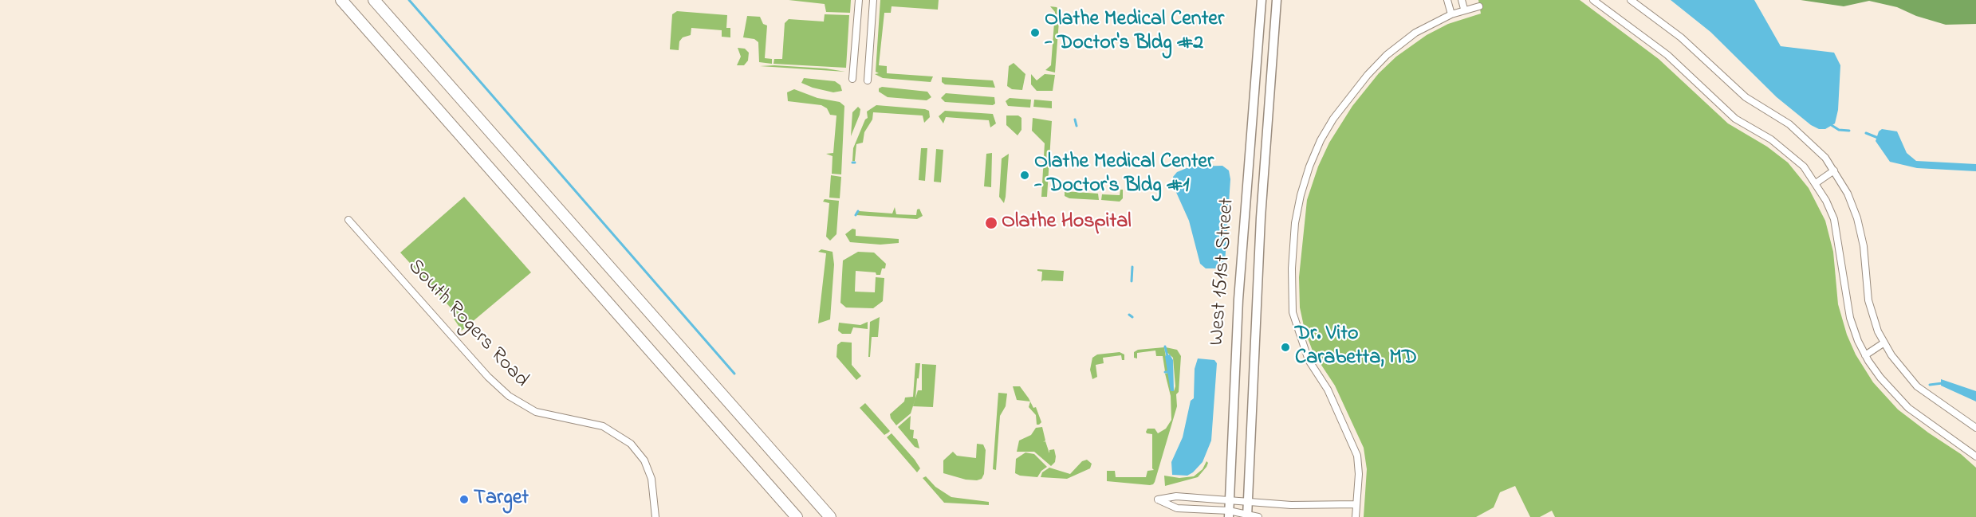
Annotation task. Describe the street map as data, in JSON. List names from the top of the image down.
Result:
{
  "streets": {
    "main road": ["West 151st Street"],
    "street": ["South Rogers Road"]
  },
  "places": [
    "Olathe Medical Center - Doctor's Bldg #2",
    "Olathe Medical Center - Doctor's Bldg #1",
    "Olathe Hospital",
    "Dr. Vito Carabetta, MD",
    "Target"
  ]
}
